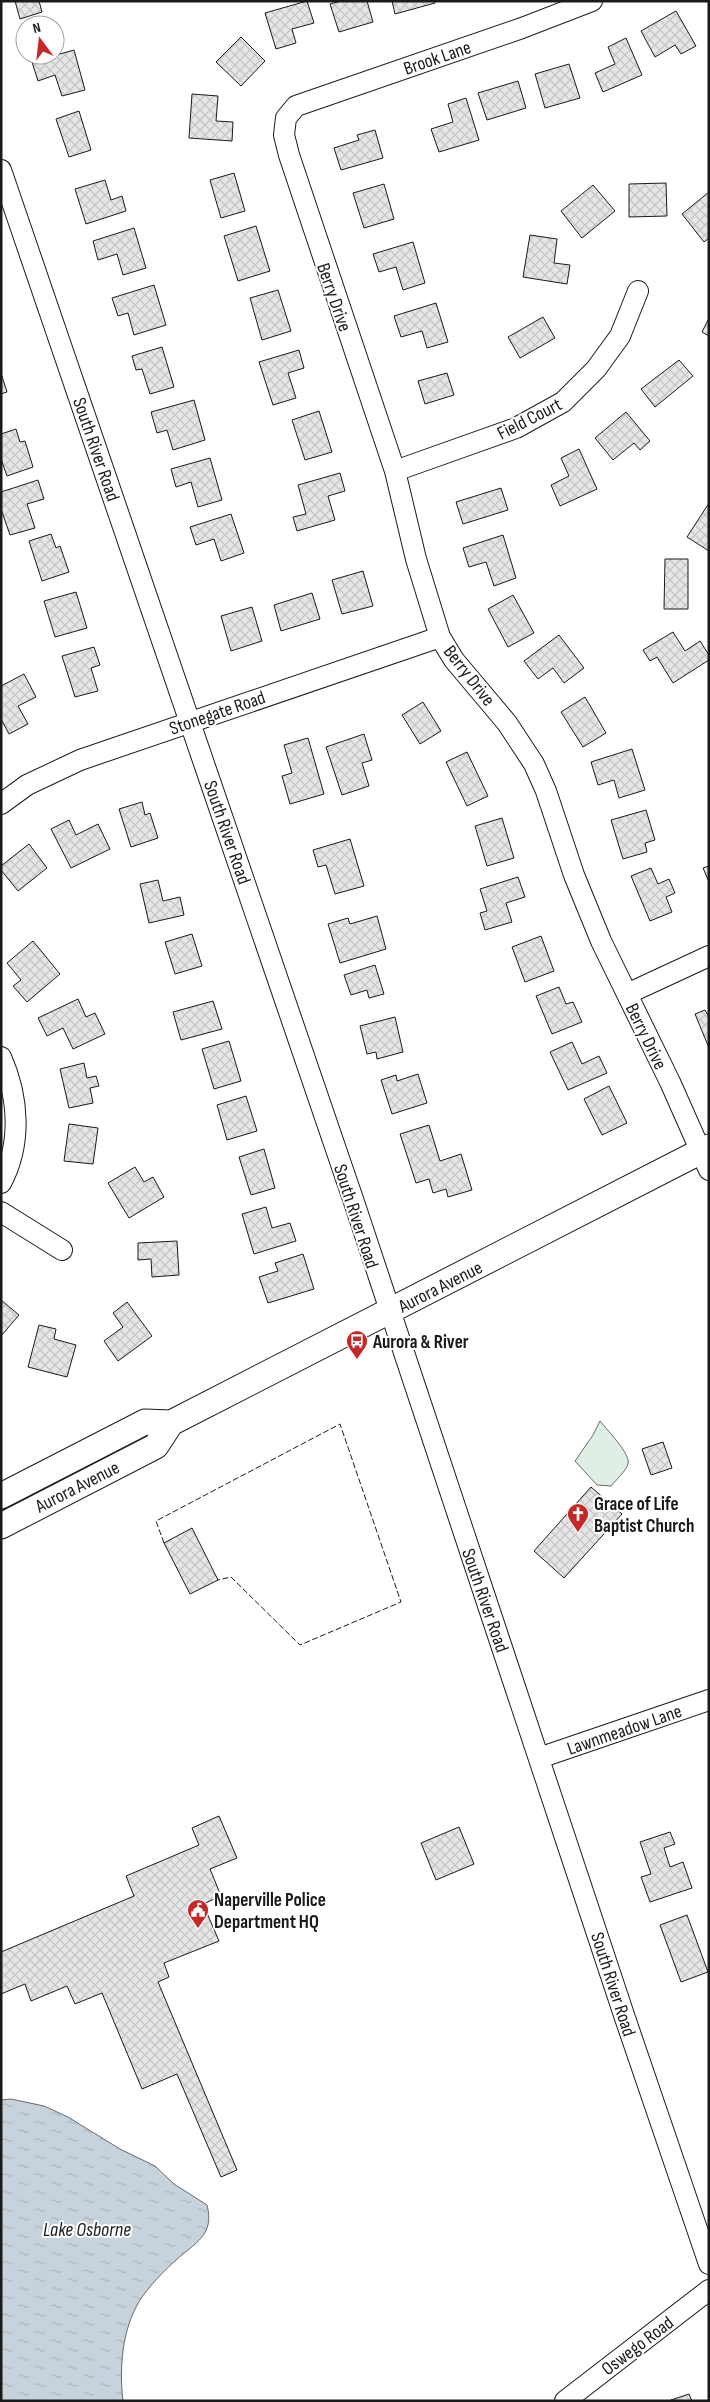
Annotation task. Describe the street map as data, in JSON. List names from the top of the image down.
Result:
{
  "streets": {
    "main road": ["Aurora Avenue"],
    "street": [
      "Brook Lane",
      "Berry Drive",
      "Field Court",
      "South River Road",
      "Stonegate Road",
      "Lawnmeadow Lane",
      "Oswego Road"
    ]
  },
  "crossings": [
    ["Brook Lane", "Berry Drive"],
    ["Berry Drive", "Field Court"],
    ["Berry Drive", "Stonegate Road"],
    ["Berry Drive", "Aurora Avenue"],
    ["South River Road", "Stonegate Road"],
    ["South River Road", "Aurora Avenue"],
    ["South River Road", "Lawnmeadow Lane"]
  ],
  "water": ["Lake Osborne"],
  "places": {
    "bus stop": ["Aurora & River"],
    "church": ["Grace of Life Baptist Church"],
    "public building": ["Naperville Police Department HQ"]
  },
  "north": "top"
}
